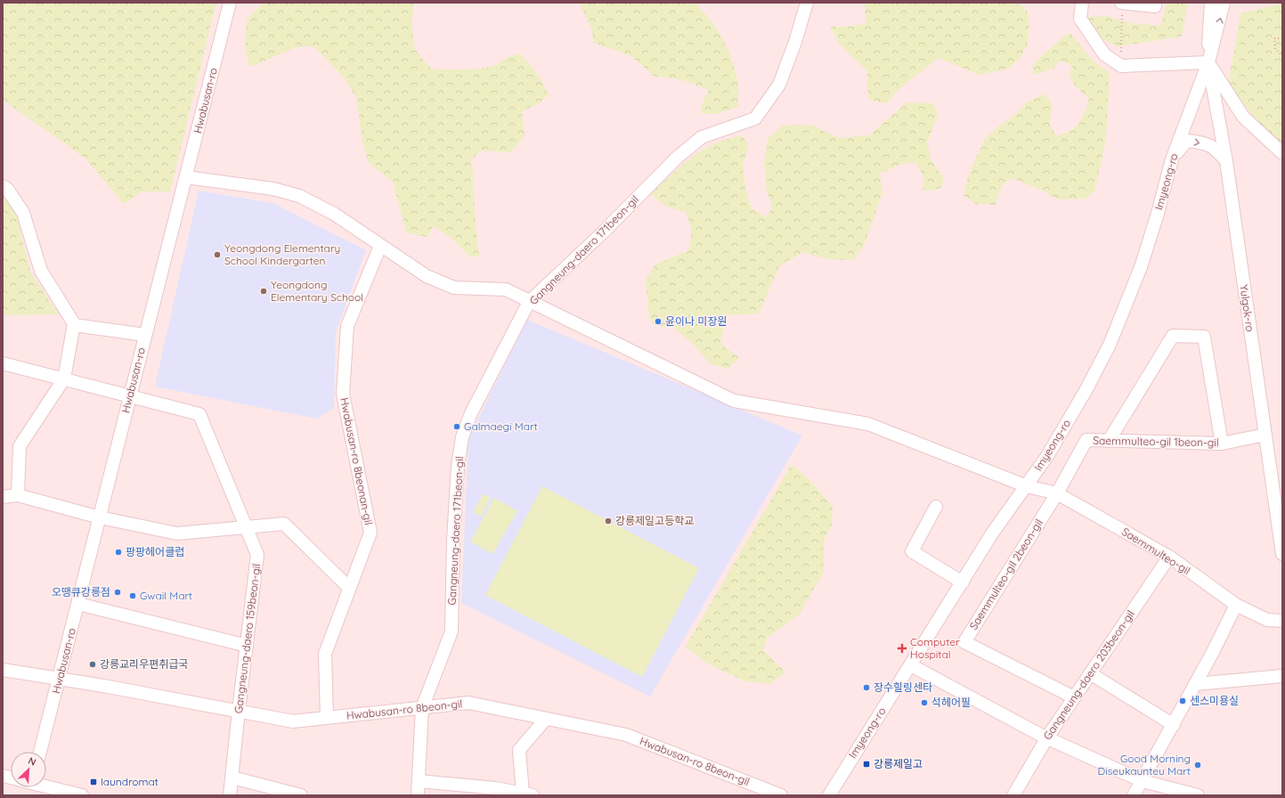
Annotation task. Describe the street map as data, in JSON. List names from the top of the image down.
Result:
{
  "streets": {
    "street": [
      "Hwabusan-ro",
      "Imyeong-ro",
      "Gangneung-daero 171beon-gil",
      "Yulgok-ro",
      "Saemmulteo-gil 1beon-gil",
      "Hwabusan-ro 8beonan-gil",
      "Saemmulteo-gil",
      "Saemmulteo-gil 2beon-gil",
      "Gangneung-daero 159beon-gil",
      "Gangneung-daero 203beon-gil",
      "Hwabusan-ro 8beon-gil"
    ]
  },
  "crossings": [
    ["Hwabusan-ro", "Saemmulteo-gil"],
    ["Hwabusan-ro", "Gangneung-daero 159beon-gil"],
    ["Hwabusan-ro", "Hwabusan-ro 8beon-gil"],
    ["Imyeong-ro", "Yulgok-ro"],
    ["Imyeong-ro", "Saemmulteo-gil"],
    ["Gangneung-daero 171beon-gil", "Saemmulteo-gil"],
    ["Gangneung-daero 171beon-gil", "Hwabusan-ro 8beon-gil"],
    ["Yulgok-ro", "Saemmulteo-gil 1beon-gil"],
    ["Saemmulteo-gil 1beon-gil", "Saemmulteo-gil"],
    ["Saemmulteo-gil 1beon-gil", "Saemmulteo-gil 2beon-gil"],
    ["Hwabusan-ro 8beonan-gil", "Saemmulteo-gil"],
    ["Hwabusan-ro 8beonan-gil", "Hwabusan-ro 8beon-gil"],
    ["Saemmulteo-gil", "Saemmulteo-gil 2beon-gil"],
    ["Saemmulteo-gil", "Gangneung-daero 203beon-gil"],
    ["Saemmulteo-gil 2beon-gil", "Gangneung-daero 203beon-gil"],
    ["Gangneung-daero 159beon-gil", "Hwabusan-ro 8beon-gil"]
  ],
  "places": {
    "other": [
      "Yeongdong Elementary School Kindergarten",
      "Yeongdong Elementary School",
      "윤이나 미장원",
      "Galmaegi Mart",
      "강릉제일고등학교",
      "팡팡헤어클럽",
      "오땡큐강릉점",
      "Gwail Mart",
      "강릉교리우편취급국",
      "장수힐링센타",
      "센스미용실",
      "석헤어필",
      "Good Morning Diseukaunteu Mart"
    ],
    "health": ["Computer Hospital"],
    "transit": ["강릉제일고", "laundromat"]
  },
  "north": "top right"
}
